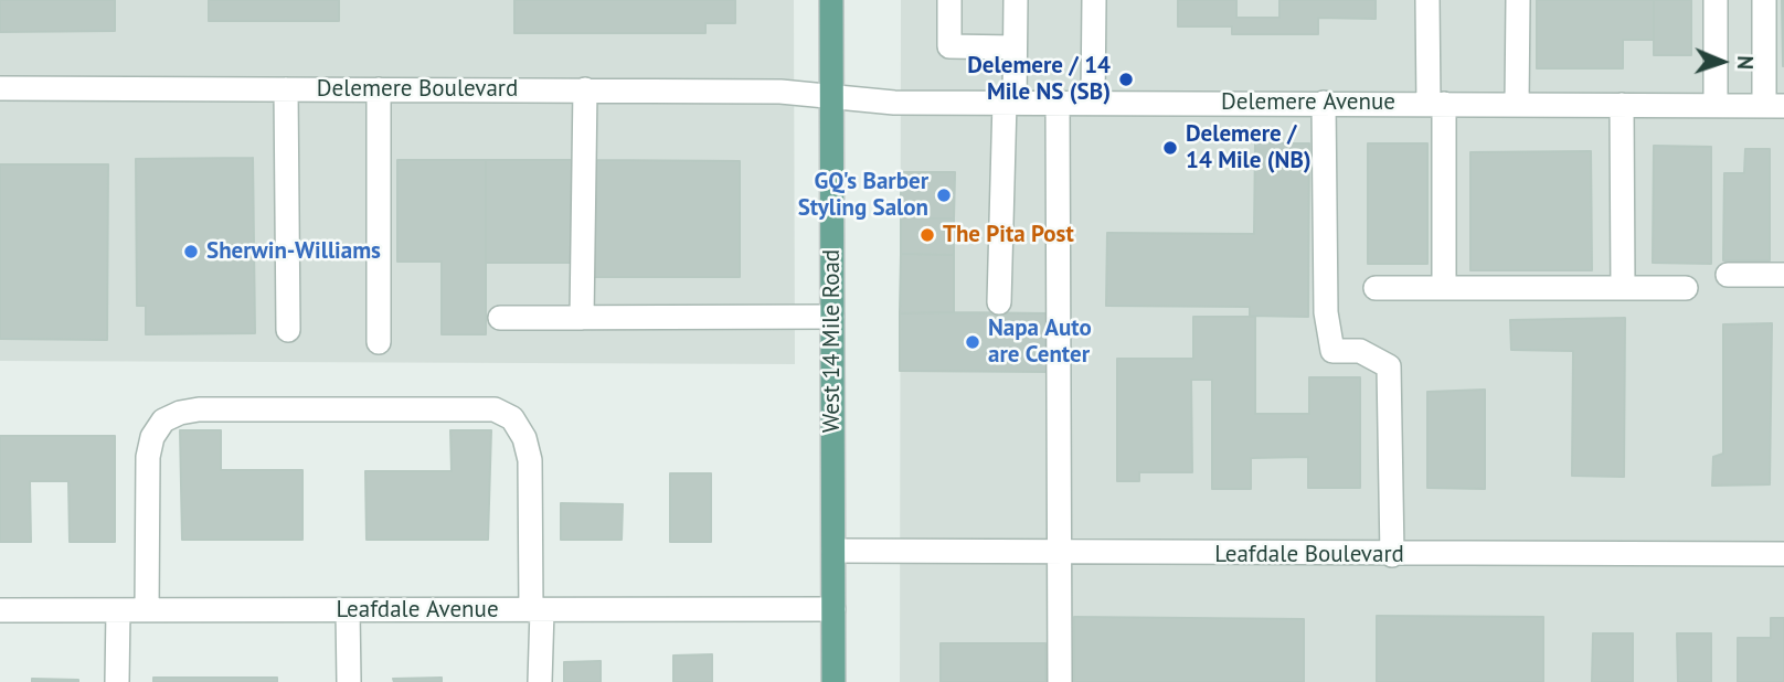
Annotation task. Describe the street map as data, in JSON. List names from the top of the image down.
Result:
{
  "streets": {
    "main road": ["West 14 Mile Road"],
    "street": [
      "Delemere Boulevard",
      "Delemere Avenue",
      "Leafdale Boulevard",
      "Leafdale Avenue"
    ]
  },
  "crossings": [
    ["Delemere Boulevard", "Delemere Avenue"],
    ["Delemere Boulevard", "West 14 Mile Road"],
    ["Delemere Avenue", "West 14 Mile Road"],
    ["West 14 Mile Road", "Leafdale Boulevard"],
    ["West 14 Mile Road", "Leafdale Avenue"]
  ],
  "places": [
    "Delemere / 14 Mile NS (SB)",
    "Delemere / 14 Mile (NB)",
    "GQ's Barber Styling Salon",
    "The Pita Post",
    "Sherwin-Williams",
    "Napa Auto are Center"
  ],
  "north": "right"
}
